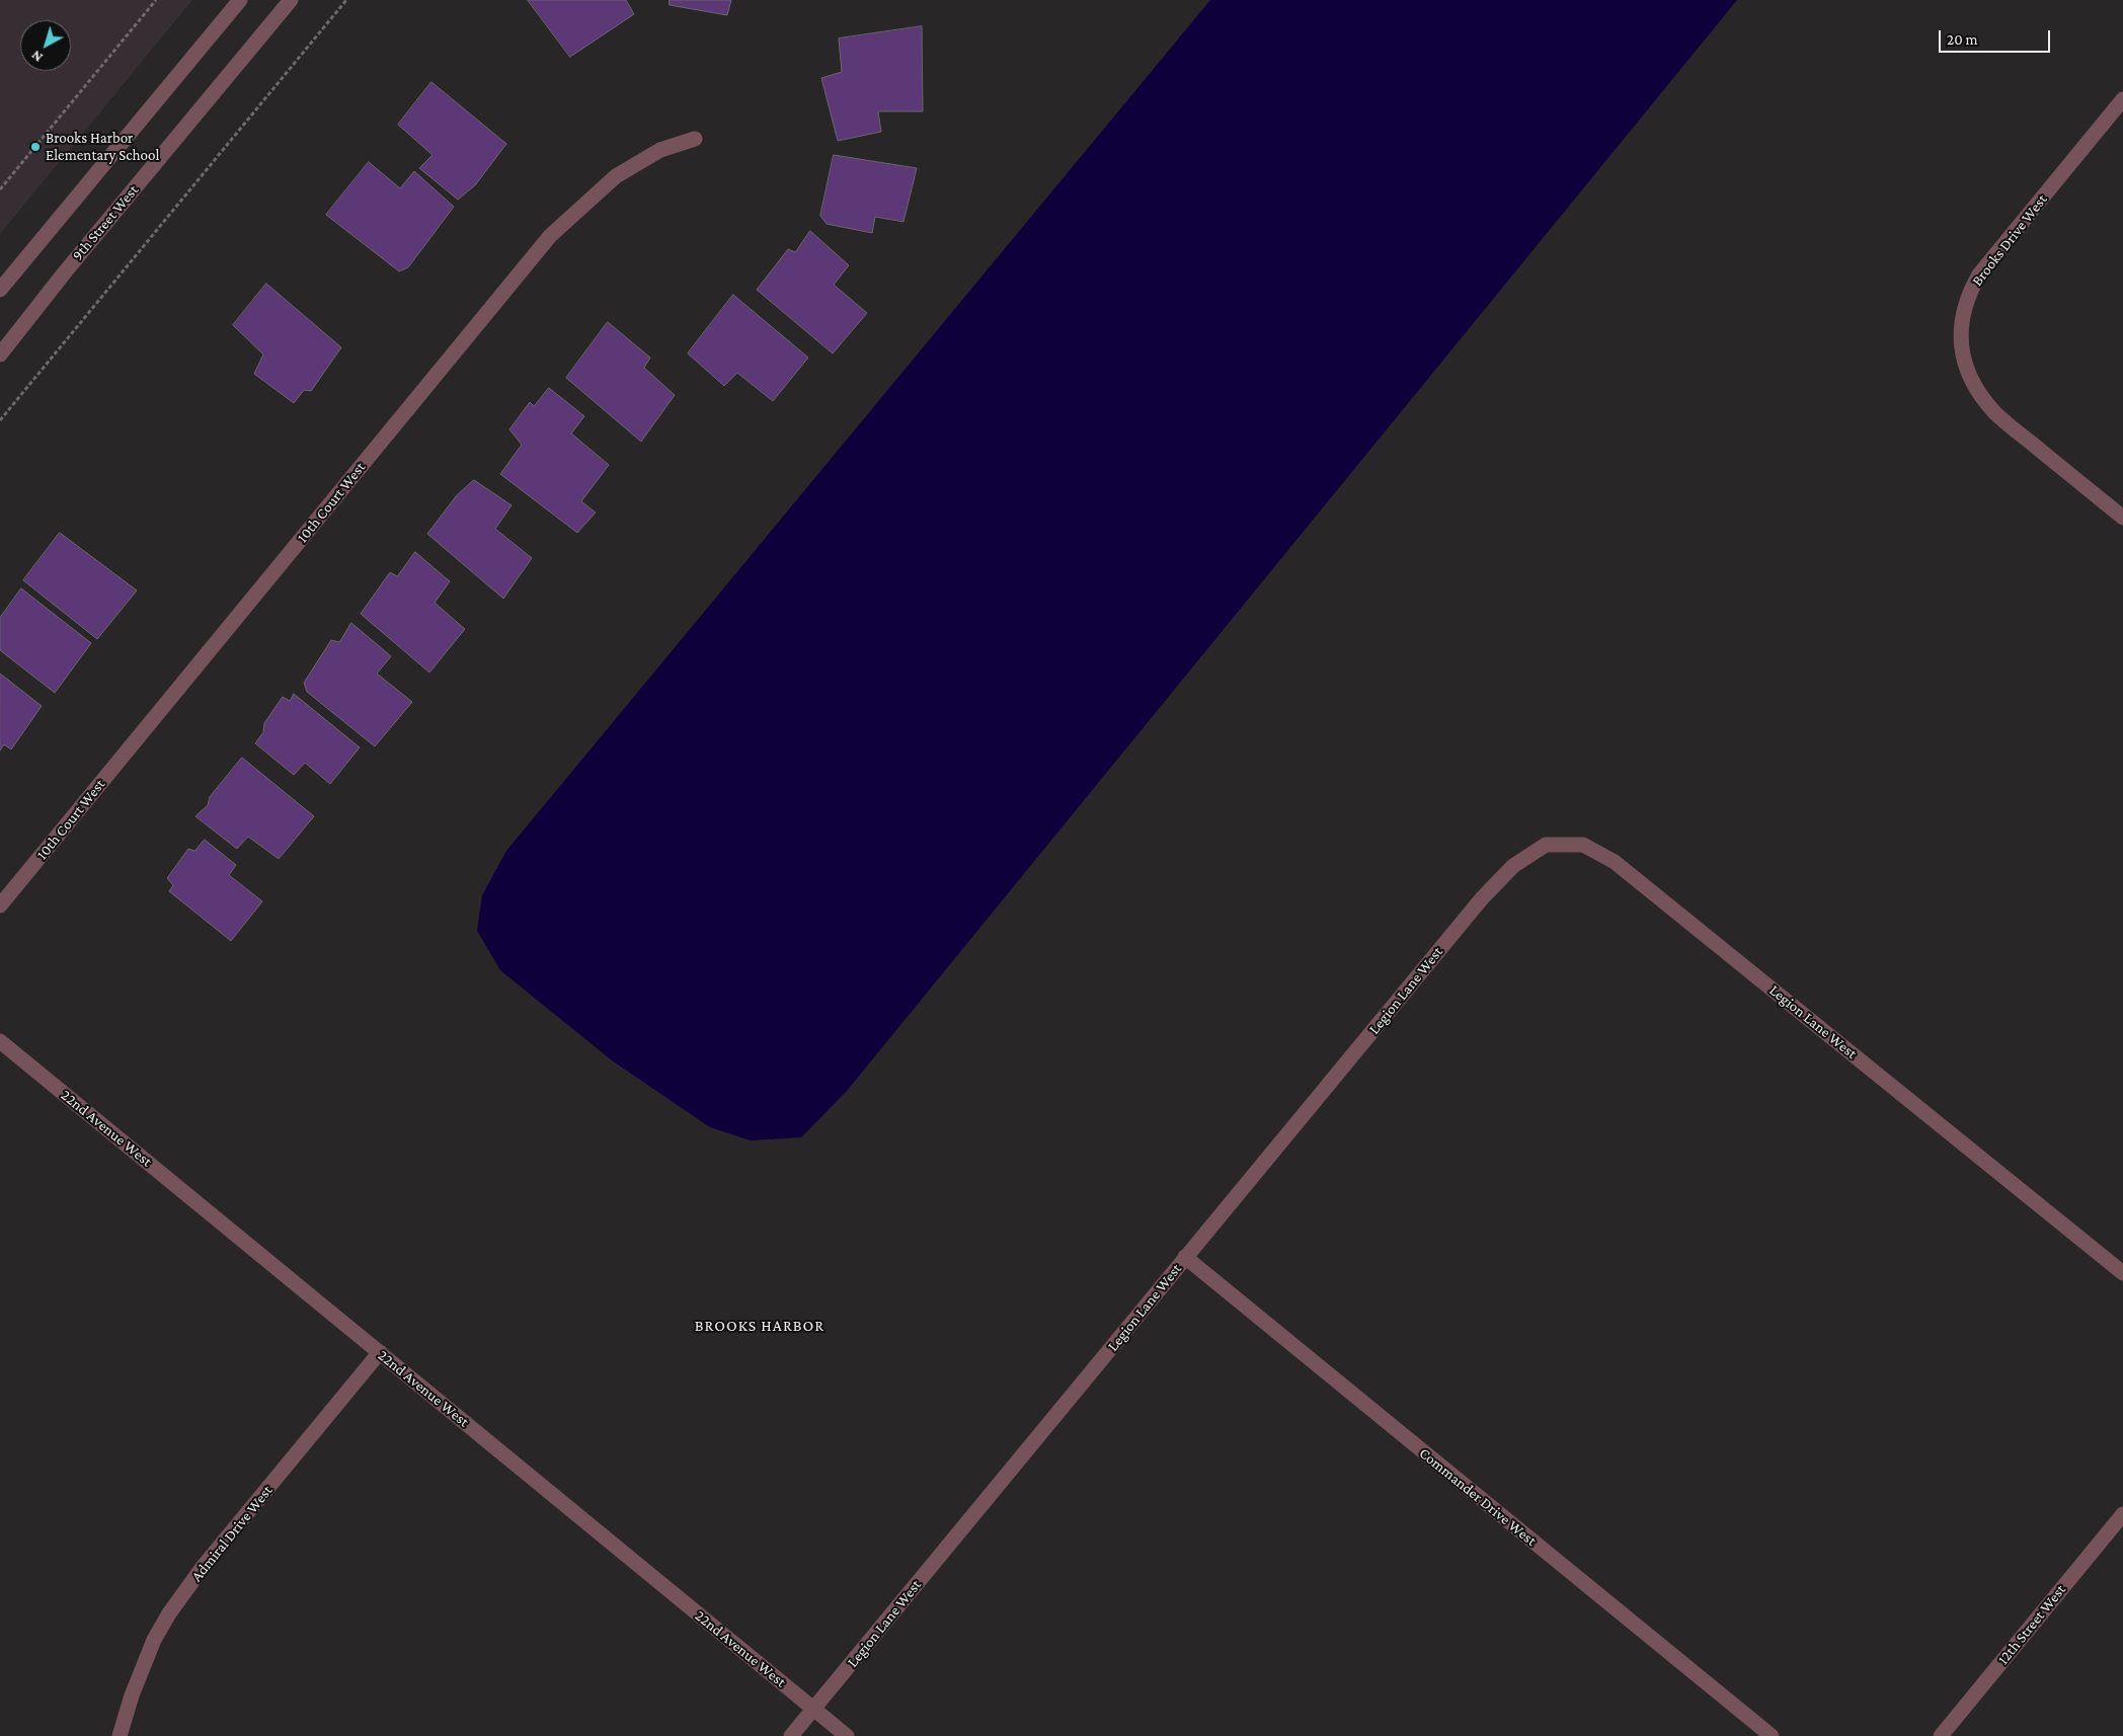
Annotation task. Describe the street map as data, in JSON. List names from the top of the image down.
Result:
{
  "streets": {
    "street": [
      "9th Street West",
      "Brooks Drive West",
      "10th Court West",
      "Legion Lane West",
      "22nd Avenue West",
      "Commander Drive West",
      "Admiral Drive West",
      "12th Street West"
    ]
  },
  "crossings": [
    ["Legion Lane West", "22nd Avenue West"],
    ["Legion Lane West", "Commander Drive West"],
    ["22nd Avenue West", "Admiral Drive West"]
  ],
  "districts": ["BROOKS HARBOR"],
  "places": ["Brooks Harbor Elementary School"],
  "scale_bar": "20 m",
  "north": "bottom left"
}
